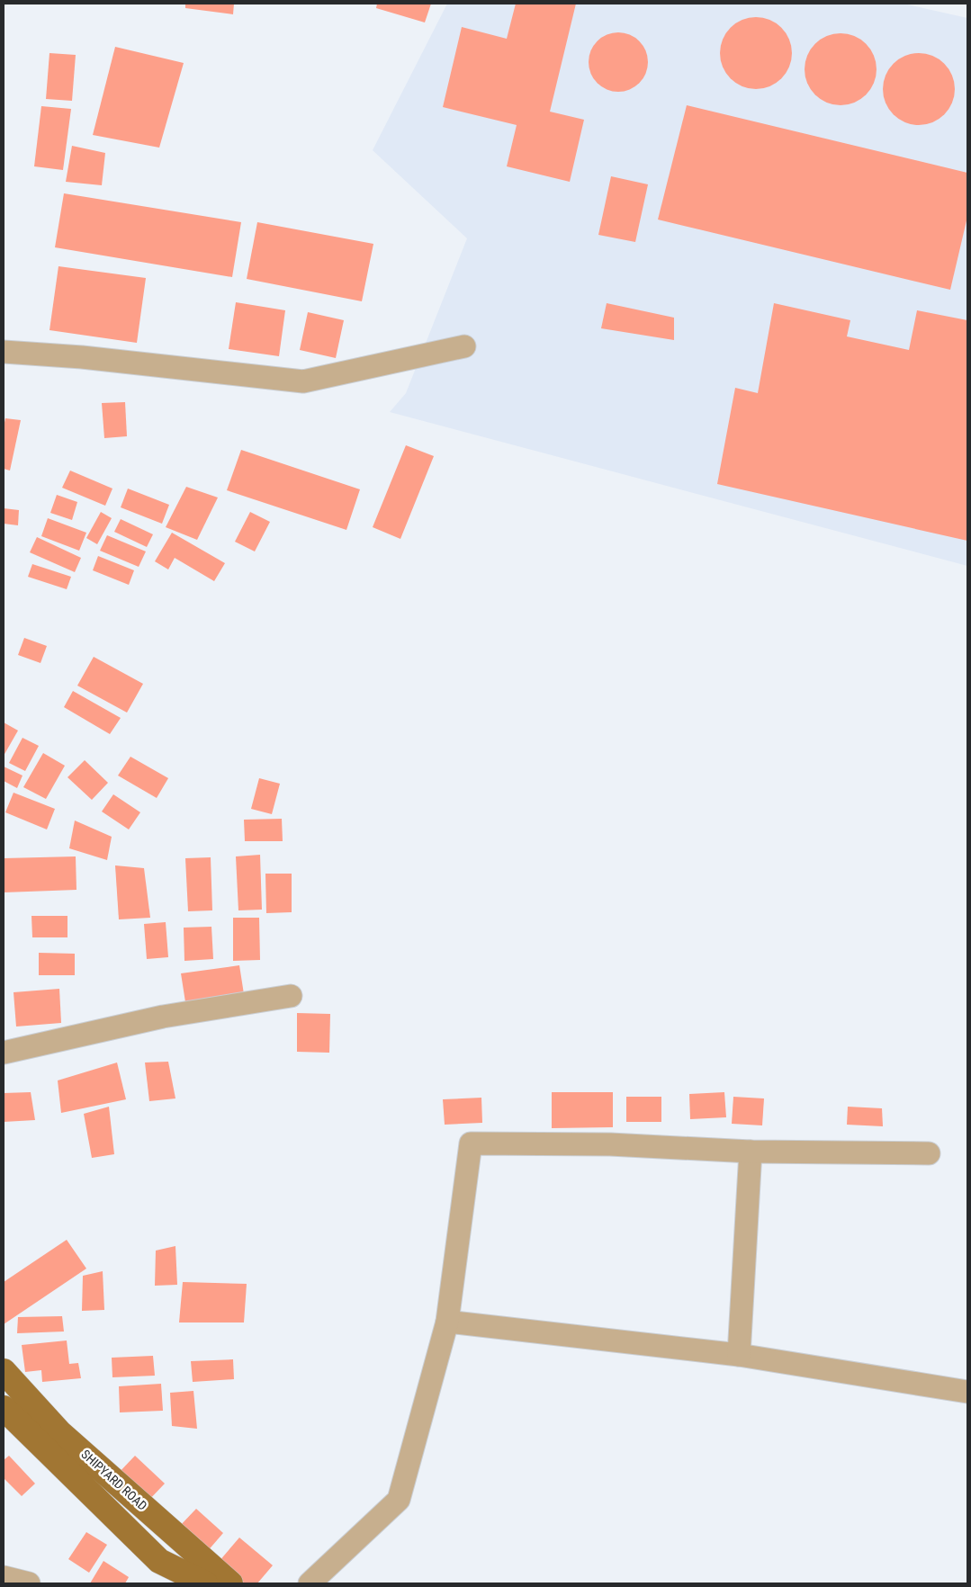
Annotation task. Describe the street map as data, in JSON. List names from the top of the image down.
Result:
{
  "streets": {
    "main road": ["SHIPYARD ROAD"]
  }
}
